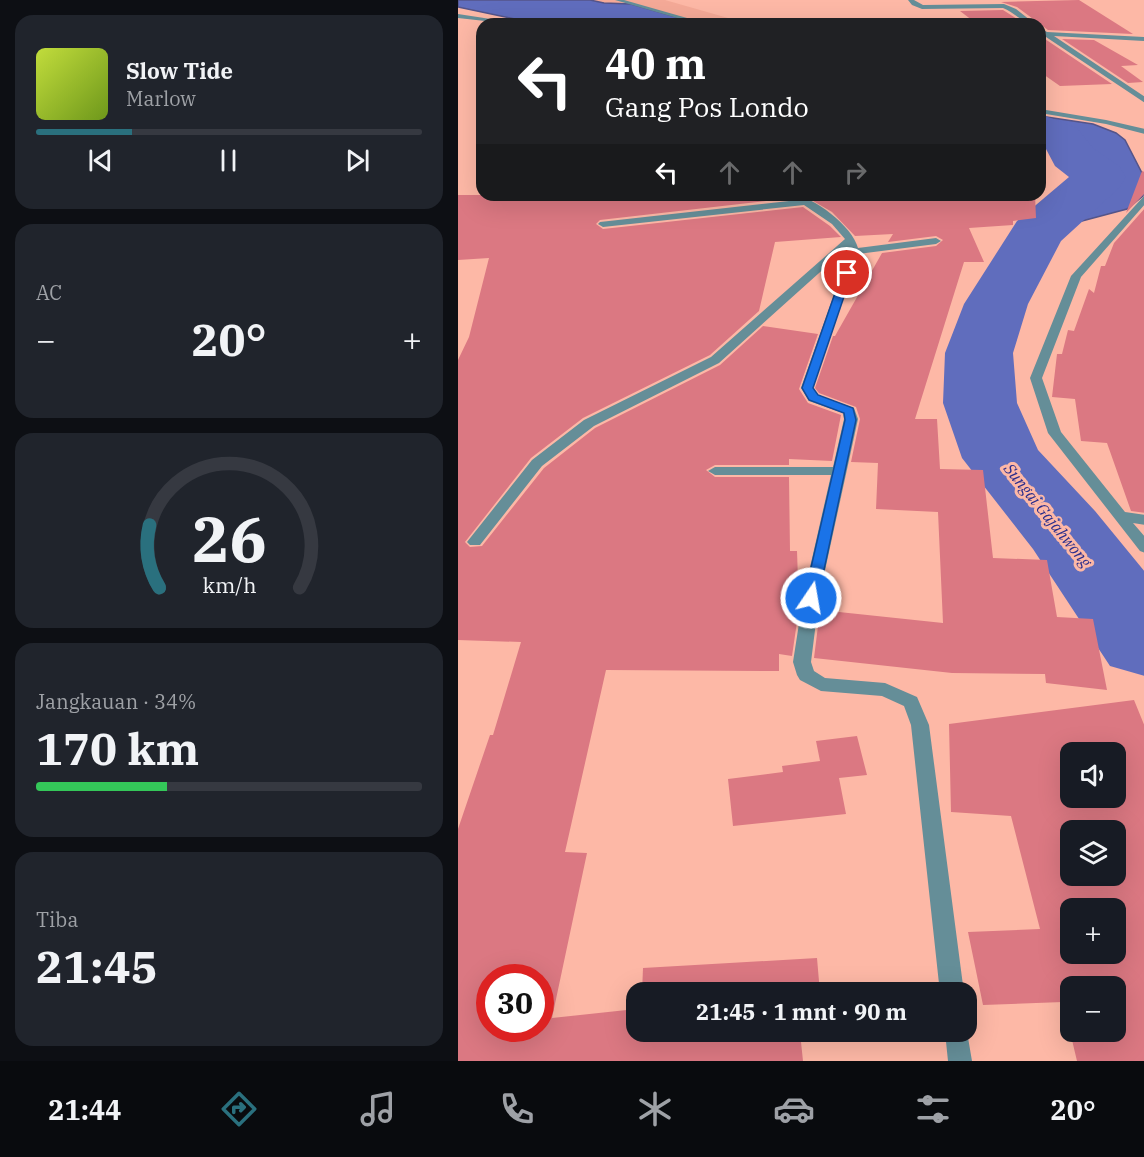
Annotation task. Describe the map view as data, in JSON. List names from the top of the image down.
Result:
{
  "water": ["Sungai Gajahwong"],
  "page": {
    "turn": ["40 m", "Gang Pos Londo"],
    "song": ["Slow Tide", "Marlow"],
    "tile": [
      "AC",
      ["Jangkauan · 34%", "170 km"],
      ["Tiba", "21:45"]
    ],
    "heat": ["−", "20°", "+"],
    "map_buttons": ["+", "−"],
    "limit": "30",
    "trip": "21:45 · 1 mnt · 90 m",
    "tabs": ["21:44", "20°"],
    "gauge": ["26", "km/h"]
  }
}
